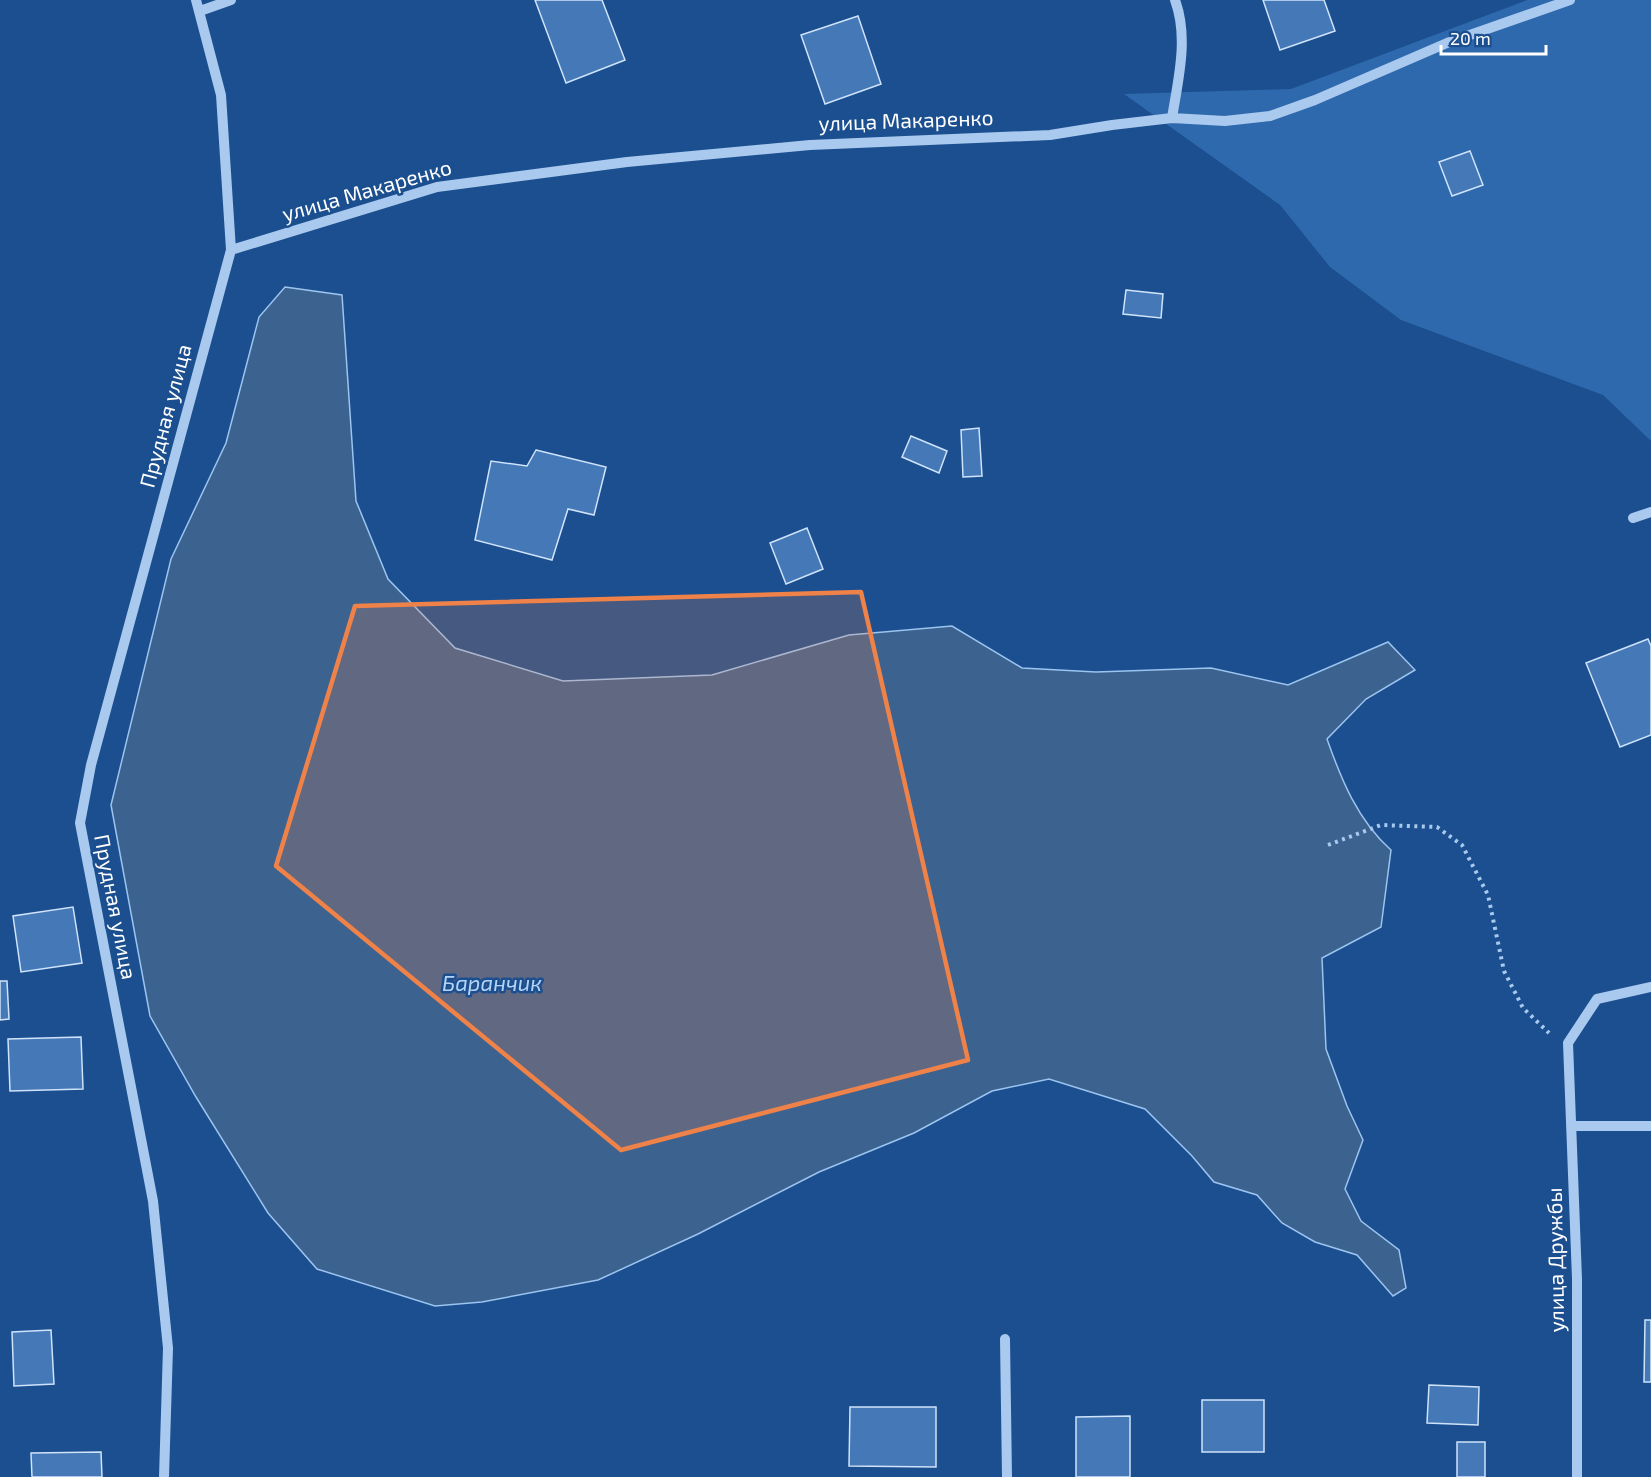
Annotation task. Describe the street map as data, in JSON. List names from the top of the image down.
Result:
{
  "streets": {
    "street": ["улица Макаренко", "Прудная улица", "улица Дружбы"]
  },
  "crossings": [
    ["улица Макаренко", "Прудная улица"]
  ],
  "water": ["Баранчик"],
  "scale_bar": "20 m"
}
